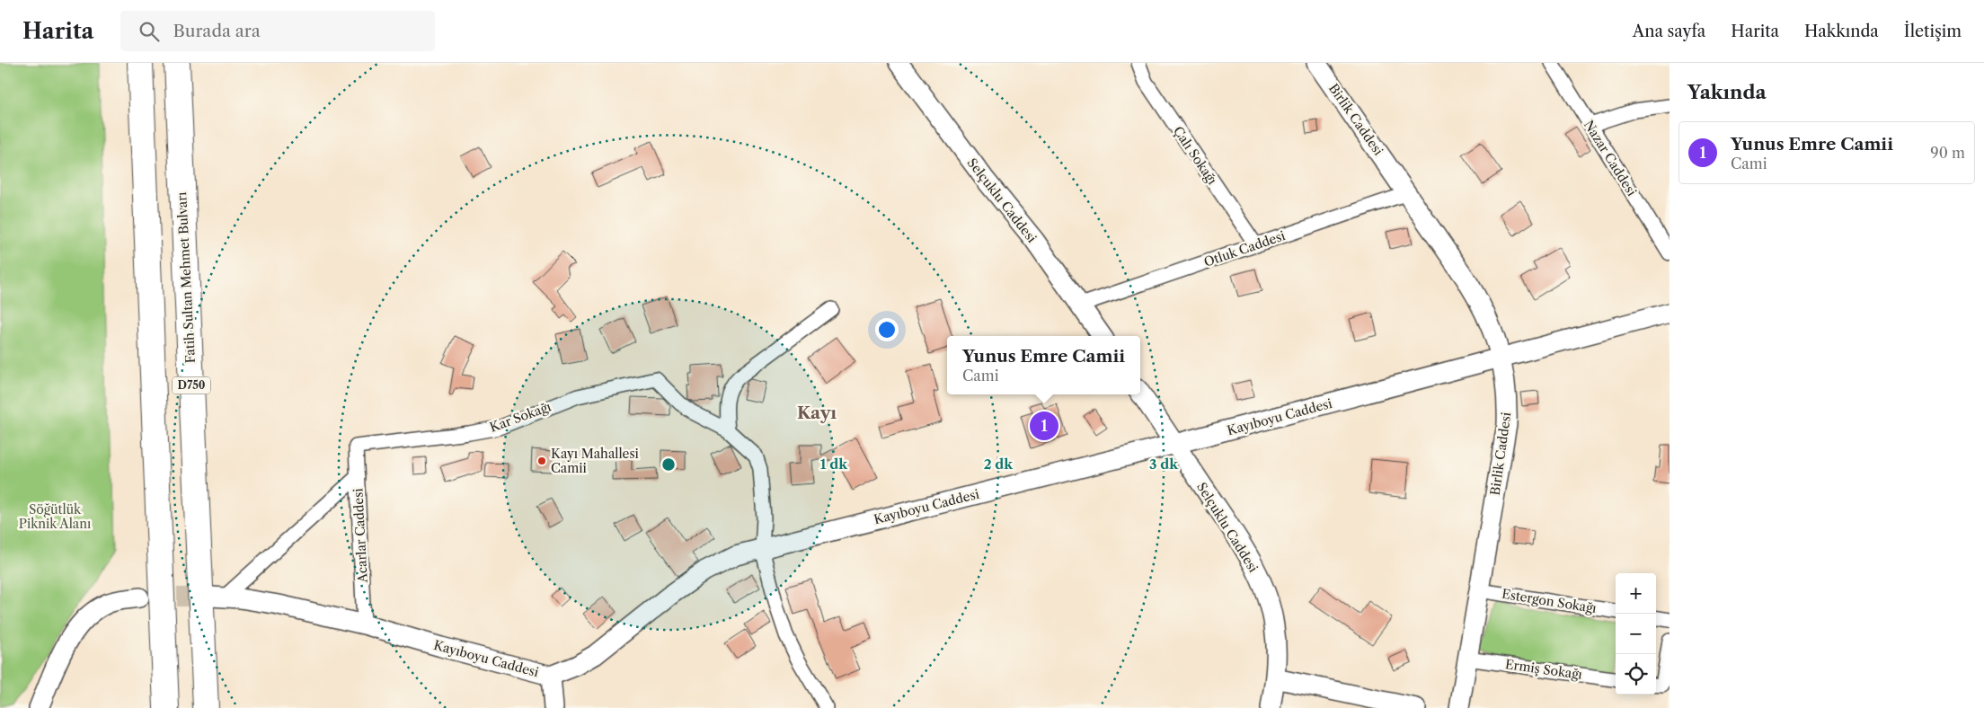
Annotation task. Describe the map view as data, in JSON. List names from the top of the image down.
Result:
{
  "streets": {
    "highway": ["Fatih Sultan Mehmet Bulvarı", "D750"],
    "street": [
      "Birlik Caddesi",
      "Çalı Sokağı",
      "Nazar Caddesi",
      "Selçuklu Caddesi",
      "Otluk Caddesi",
      "Kar Sokağı",
      "Kayıboyu Caddesi",
      "Acarlar Caddesi",
      "Estergon Sokağı",
      "Ermiş Sokağı"
    ]
  },
  "crossings": [
    ["Birlik Caddesi", "Otluk Caddesi"],
    ["Birlik Caddesi", "Kayıboyu Caddesi"],
    ["Birlik Caddesi", "Estergon Sokağı"],
    ["Birlik Caddesi", "Ermiş Sokağı"],
    ["Çalı Sokağı", "Otluk Caddesi"],
    ["Selçuklu Caddesi", "Otluk Caddesi"],
    ["Selçuklu Caddesi", "Kayıboyu Caddesi"],
    ["Kar Sokağı", "Acarlar Caddesi"],
    ["Kayıboyu Caddesi", "Acarlar Caddesi"]
  ],
  "districts": ["Kayı"],
  "parks": ["Söğütlük Piknik Alanı"],
  "places": ["Kayı Mahallesi Camii"],
  "page": {
    "header": "Harita",
    "search": "Burada ara",
    "nav": [
      "Ana sayfa",
      "Harita",
      "Hakkında",
      "İletişim"
    ],
    "heading": "Yakında",
    "list": [
      {
        "mark": "1",
        "name": "Yunus Emre Camii",
        "note": "Cami",
        "value": "90 m"
      }
    ],
    "popup": ["Yunus Emre Camii", "Cami"],
    "pins": "1",
    "map_buttons": ["+", "−"]
  },
  "rings": ["1 dk", "2 dk", "3 dk"]
}
